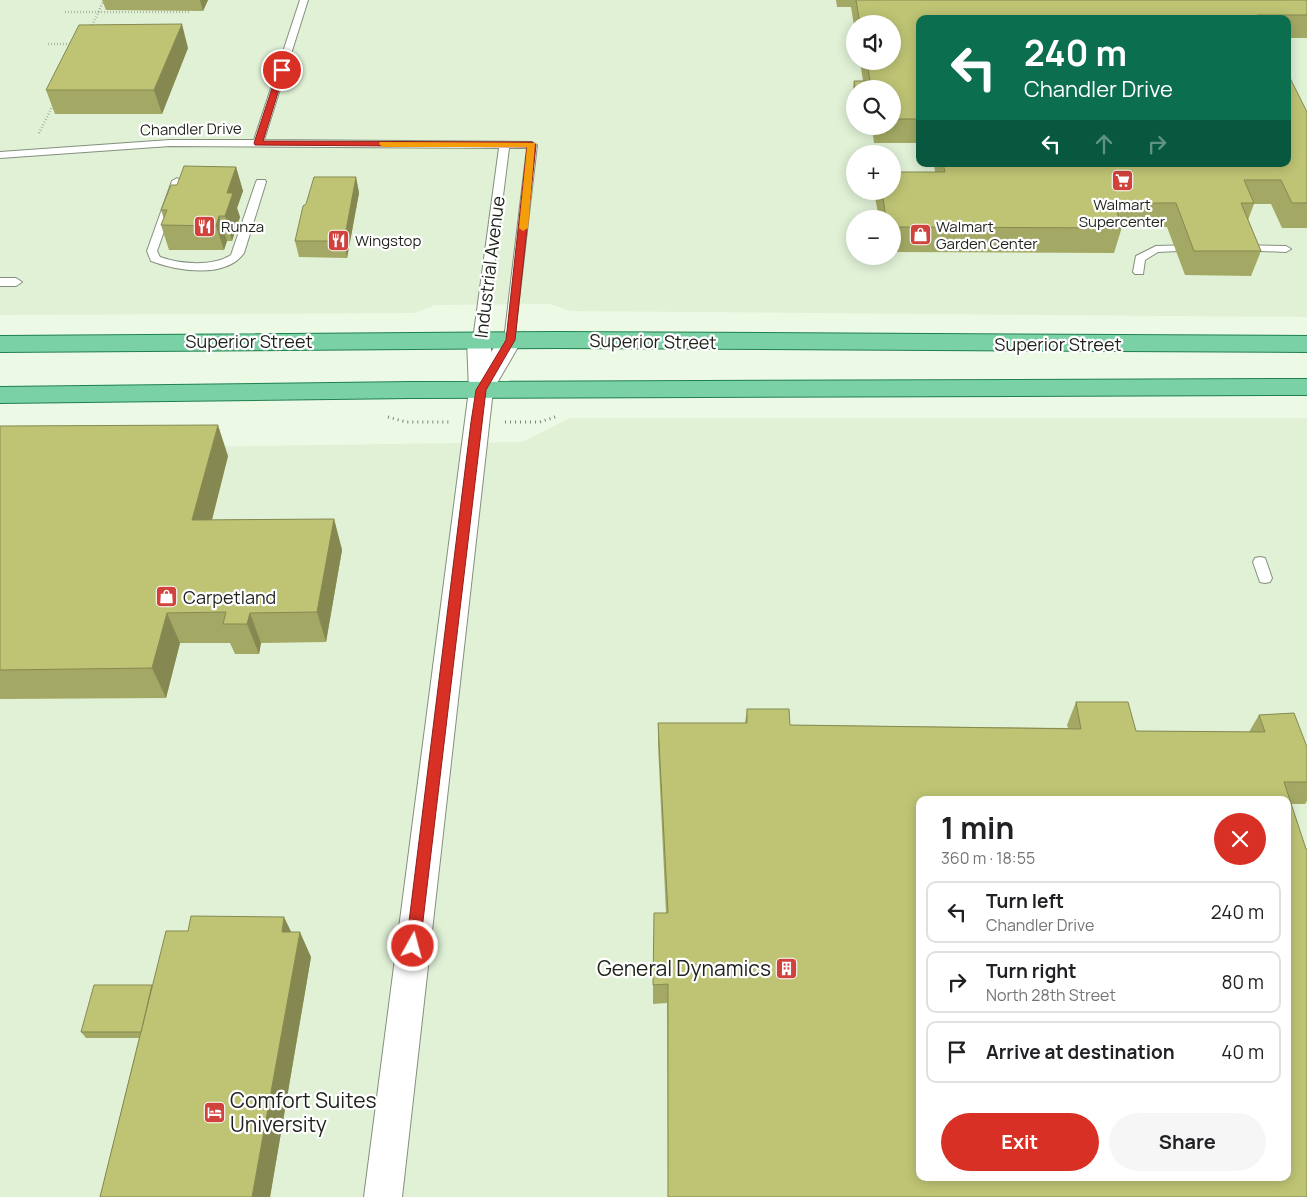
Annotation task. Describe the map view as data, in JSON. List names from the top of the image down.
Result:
{
  "streets": {
    "main road": ["Superior Street"],
    "street": ["Industrial Avenue"],
    "lane": ["Chandler Drive"]
  },
  "crossings": [
    ["Chandler Drive", "Industrial Avenue"],
    ["Industrial Avenue", "Superior Street"]
  ],
  "places": {
    "supermarket": ["Walmart Supercenter"],
    "restaurant": ["Runza", "Wingstop"],
    "shop": ["Walmart Garden Center", "Carpetland"],
    "building": ["General Dynamics"],
    "hotel": ["Comfort Suites University"]
  },
  "page": {
    "map_buttons": ["+", "−"],
    "turn": ["240 m", "Chandler Drive"],
    "heading": ["1 min", "360 m · 18:55"],
    "list": [
      {
        "name": "Turn left",
        "note": "Chandler Drive",
        "value": "240 m"
      },
      {
        "name": "Turn right",
        "note": "North 28th Street",
        "value": "80 m"
      },
      {
        "name": "Arrive at destination",
        "value": "40 m"
      }
    ],
    "buttons": ["Exit", "Share"]
  }
}
